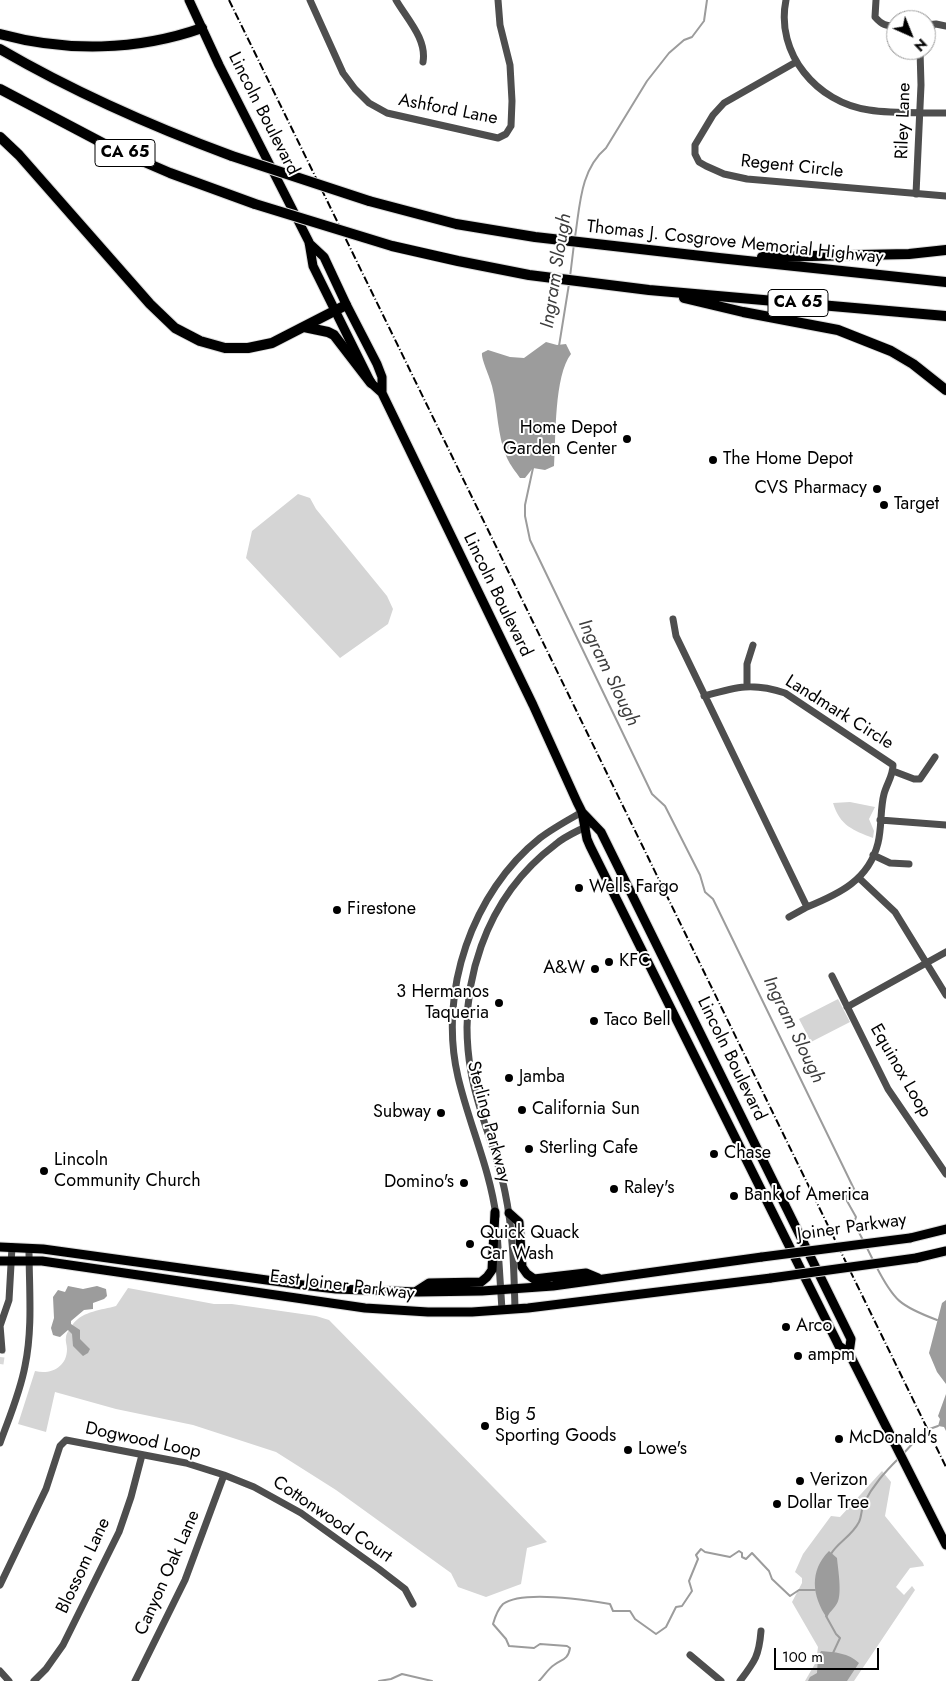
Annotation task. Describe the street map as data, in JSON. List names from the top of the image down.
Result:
{
  "streets": {
    "highway": ["CA 65", "Thomas J. Cosgrove Memorial Highway"],
    "main road": ["Lincoln Boulevard", "Joiner Parkway", "East Joiner Parkway"],
    "street": [
      "Ashford Lane",
      "Riley Lane",
      "Regent Circle",
      "Landmark Circle",
      "Equinox Loop",
      "Sterling Parkway",
      "Dogwood Loop",
      "Cottonwood Court",
      "Blossom Lane",
      "Canyon Oak Lane"
    ]
  },
  "crossings": [
    ["Lincoln Boulevard", "Sterling Parkway"],
    ["Riley Lane", "Regent Circle"],
    ["Sterling Parkway", "East Joiner Parkway"],
    ["Joiner Parkway", "East Joiner Parkway"],
    ["Dogwood Loop", "Cottonwood Court"],
    ["Dogwood Loop", "Blossom Lane"],
    ["Dogwood Loop", "Canyon Oak Lane"],
    ["Cottonwood Court", "Canyon Oak Lane"]
  ],
  "water": ["Ingram Slough"],
  "places": [
    "Home Depot Garden Center",
    "The Home Depot",
    "CVS Pharmacy",
    "Target",
    "Wells Fargo",
    "Firestone",
    "KFC",
    "A&W",
    "3 Hermanos Taqueria",
    "Taco Bell",
    "Jamba",
    "California Sun",
    "Subway",
    "Sterling Cafe",
    "Chase",
    "Lincoln Community Church",
    "Domino's",
    "Raley's",
    "Bank of America",
    "Quick Quack Car Wash",
    "Arco",
    "ampm",
    "Big 5 Sporting Goods",
    "McDonald's",
    "Lowe's",
    "Verizon",
    "Dollar Tree"
  ],
  "scale_bar": "100 m",
  "north": "bottom right"
}
